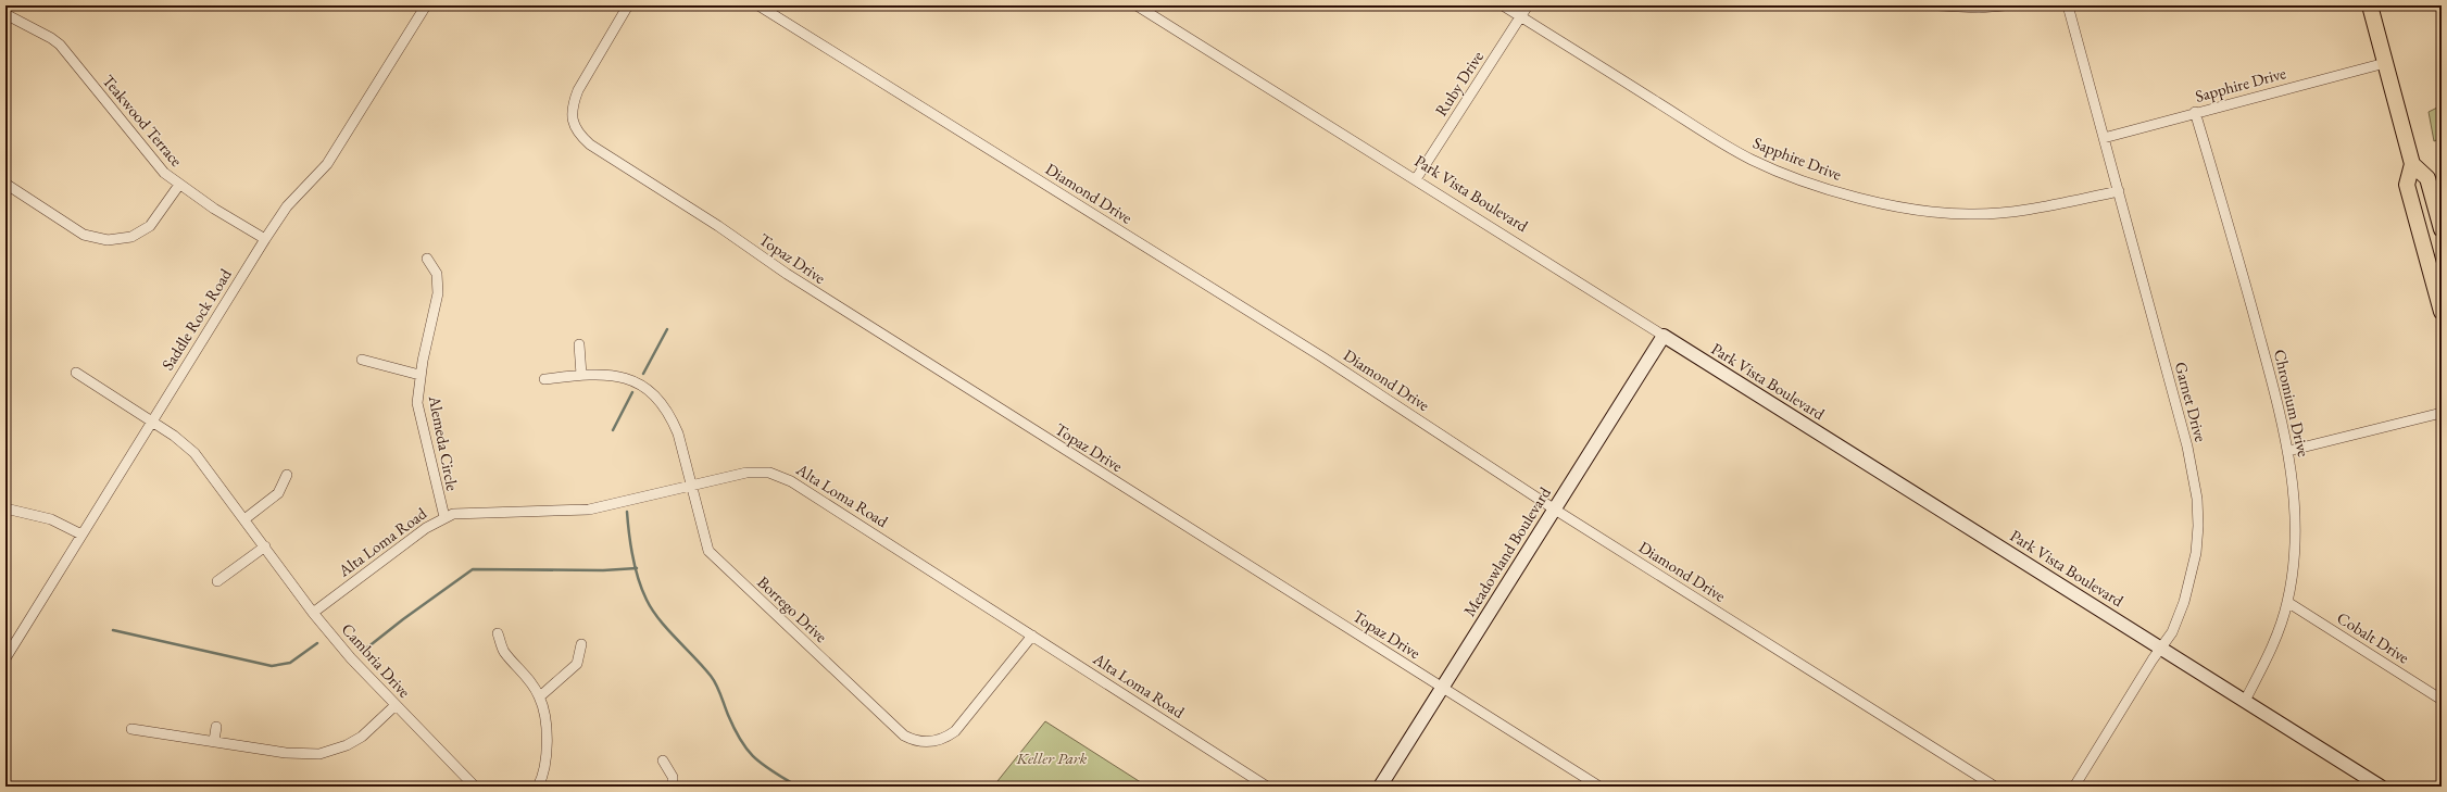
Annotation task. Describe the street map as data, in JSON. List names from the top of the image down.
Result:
{
  "streets": {
    "street": [
      "Ruby Drive",
      "Sapphire Drive",
      "Teakwood Terrace",
      "Diamond Drive",
      "Park Vista Boulevard",
      "Topaz Drive",
      "Saddle Rock Road",
      "Garnet Drive",
      "Chromium Drive",
      "Alemeda Circle",
      "Alta Loma Road",
      "Meadowland Boulevard",
      "Borrego Drive",
      "Cobalt Drive",
      "Cambria Drive"
    ]
  },
  "crossings": [
    ["Ruby Drive", "Sapphire Drive"],
    ["Ruby Drive", "Park Vista Boulevard"],
    ["Sapphire Drive", "Garnet Drive"],
    ["Sapphire Drive", "Chromium Drive"],
    ["Teakwood Terrace", "Saddle Rock Road"],
    ["Diamond Drive", "Meadowland Boulevard"],
    ["Park Vista Boulevard", "Garnet Drive"],
    ["Park Vista Boulevard", "Chromium Drive"],
    ["Park Vista Boulevard", "Meadowland Boulevard"],
    ["Topaz Drive", "Meadowland Boulevard"],
    ["Saddle Rock Road", "Cambria Drive"],
    ["Chromium Drive", "Cobalt Drive"],
    ["Alemeda Circle", "Alta Loma Road"],
    ["Alta Loma Road", "Borrego Drive"],
    ["Alta Loma Road", "Cambria Drive"]
  ],
  "parks": ["Keller Park"]
}
